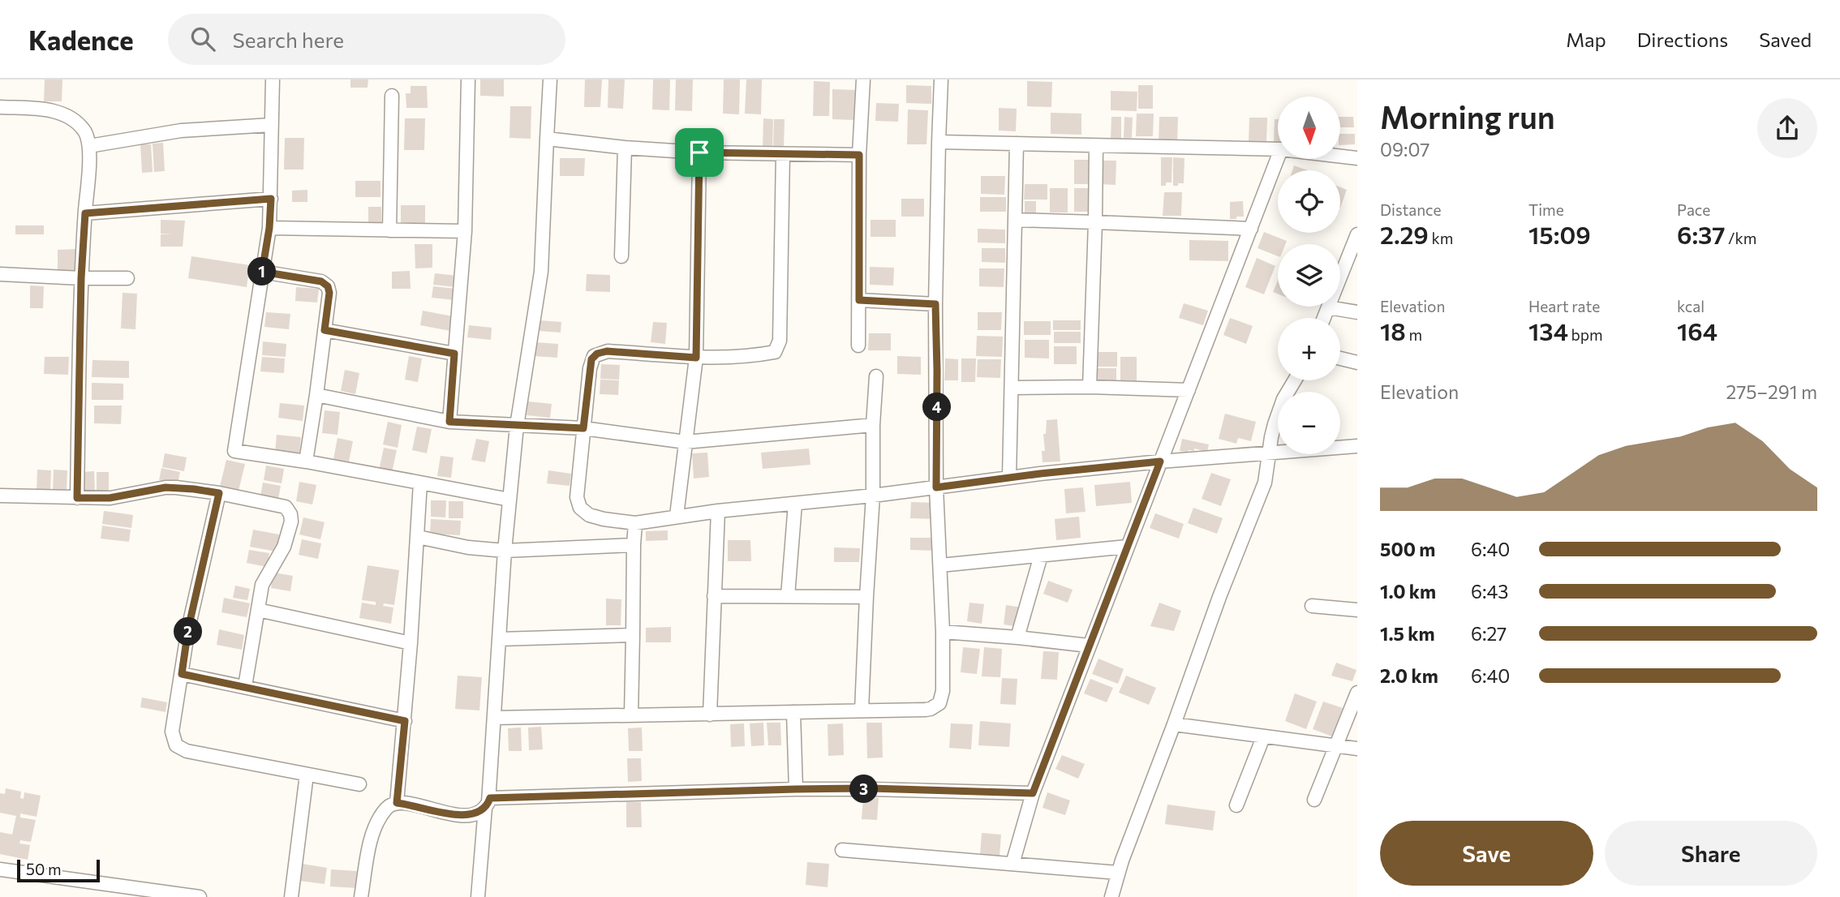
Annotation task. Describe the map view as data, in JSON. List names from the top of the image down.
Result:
{
  "scale_bar": "50 m",
  "north": "bottom",
  "page": {
    "header": "Kadence",
    "search": "Search here",
    "nav": ["Map", "Directions", "Saved"],
    "heading": ["Morning run", "09:07"],
    "map_buttons": ["+", "−"],
    "stats": [
      ["Distance", "2.29 km"],
      ["Time", "15:09"],
      ["Pace", "6:37 /km"],
      ["Elevation", "18 m"],
      ["Heart rate", "134 bpm"],
      ["kcal", "164"]
    ],
    "pins": [
      "1",
      "4",
      "2",
      "3"
    ],
    "chart": ["Elevation", "275–291 m"],
    "list": [
      {
        "name": "500 m",
        "note": "6:40"
      },
      {
        "name": "1.0 km",
        "note": "6:43"
      },
      {
        "name": "1.5 km",
        "note": "6:27"
      },
      {
        "name": "2.0 km",
        "note": "6:40"
      }
    ],
    "buttons": ["Save", "Share"],
    "scale": "50 m"
  }
}
